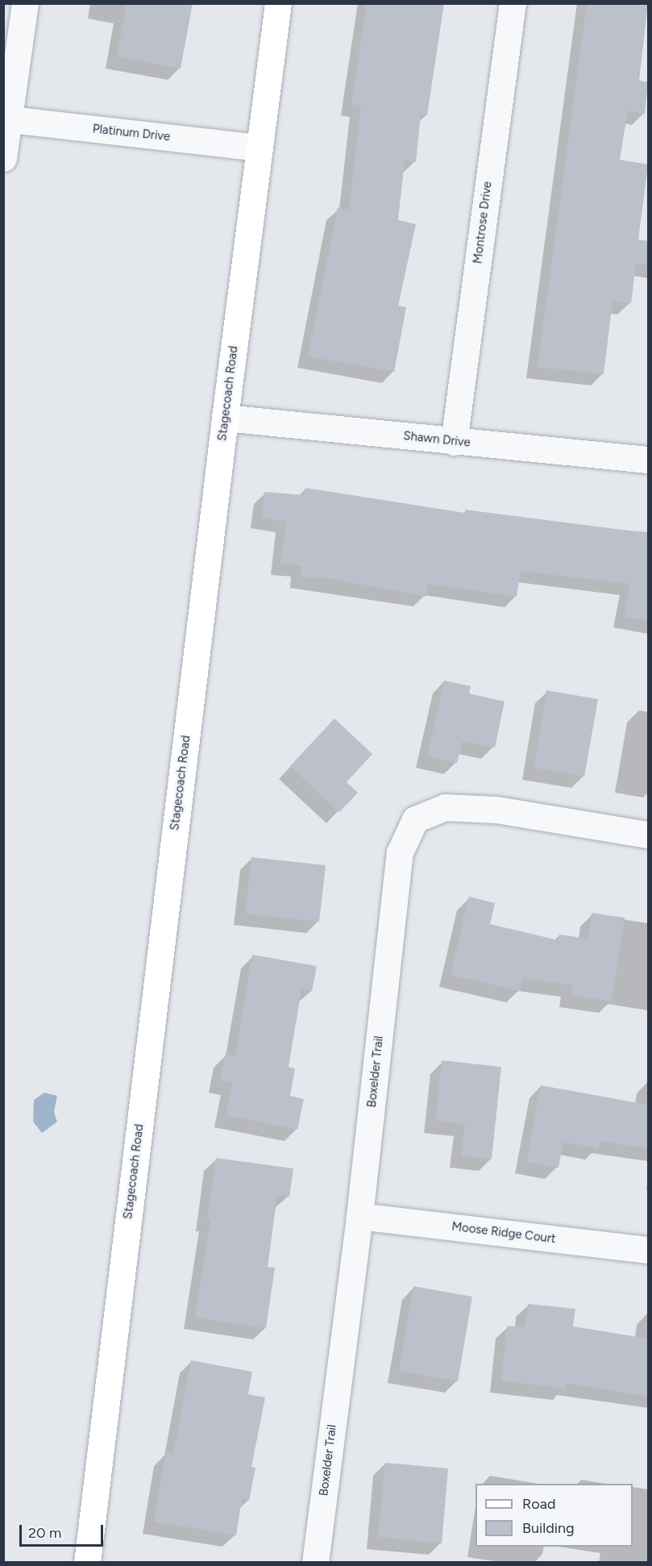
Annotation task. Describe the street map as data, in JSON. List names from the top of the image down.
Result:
{
  "streets": {
    "main road": ["Stagecoach Road"],
    "street": [
      "Platinum Drive",
      "Montrose Drive",
      "Shawn Drive",
      "Boxelder Trail",
      "Moose Ridge Court"
    ]
  },
  "crossings": [
    ["Platinum Drive", "Stagecoach Road"],
    ["Montrose Drive", "Shawn Drive"],
    ["Stagecoach Road", "Shawn Drive"],
    ["Boxelder Trail", "Moose Ridge Court"]
  ],
  "legend": ["Road", "Building"],
  "scale_bar": "20 m"
}
